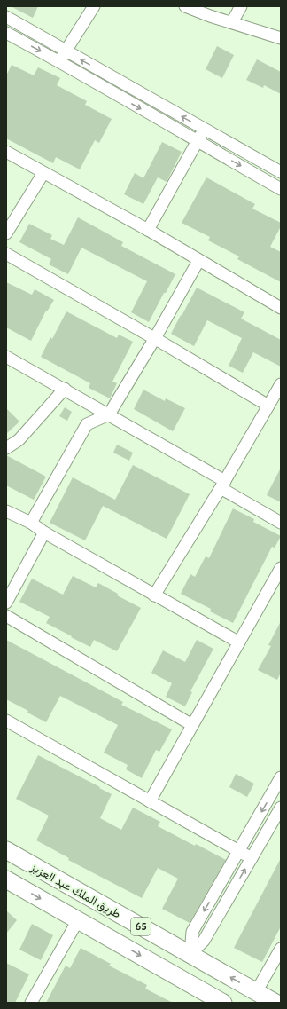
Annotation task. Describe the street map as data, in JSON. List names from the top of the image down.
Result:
{
  "streets": {
    "highway": ["طريق الملك عبد العزيز", "65"]
  }
}
